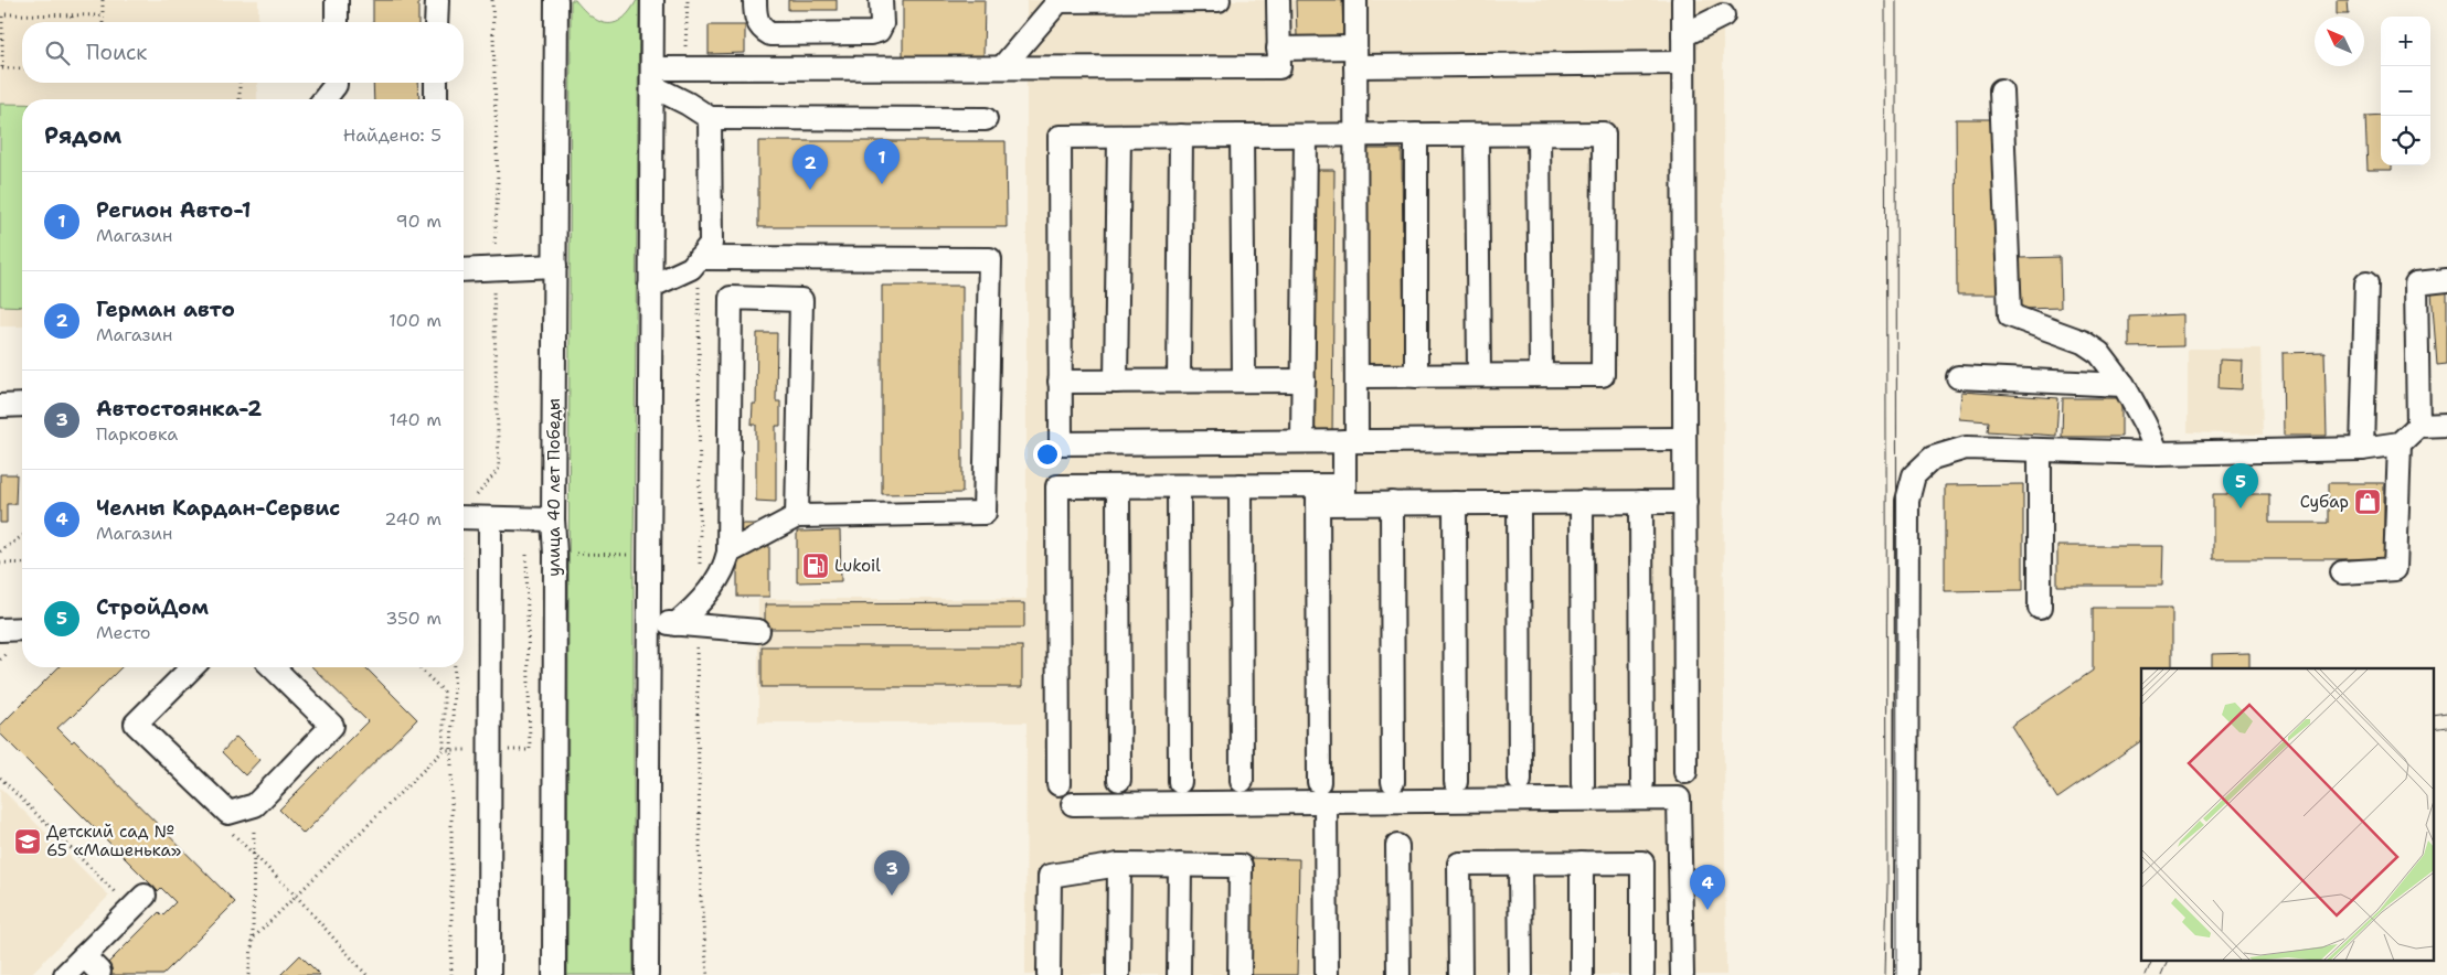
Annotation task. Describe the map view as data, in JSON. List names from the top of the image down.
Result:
{
  "streets": {
    "street": ["улица 40 лет Победы"]
  },
  "places": {
    "shop": ["Субар"],
    "fuel station": ["Lukoil"],
    "school or university": ["Детский сад № 65 «Машенька»"]
  },
  "north": "top left",
  "page": {
    "map_buttons": ["+", "−"],
    "search": "Поиск",
    "heading": ["Рядом", "Найдено: 5"],
    "pins": [
      "1",
      "2",
      "5",
      "3",
      "4"
    ],
    "list": [
      {
        "mark": "1",
        "name": "Регион Авто-1",
        "note": "Магазин",
        "value": "90 m"
      },
      {
        "mark": "2",
        "name": "Герман авто",
        "note": "Магазин",
        "value": "100 m"
      },
      {
        "mark": "3",
        "name": "Автостоянка-2",
        "note": "Парковка",
        "value": "140 m"
      },
      {
        "mark": "4",
        "name": "Челны Кардан-Сервис",
        "note": "Магазин",
        "value": "240 m"
      },
      {
        "mark": "5",
        "name": "СтройДом",
        "note": "Место",
        "value": "350 m"
      }
    ]
  }
}
